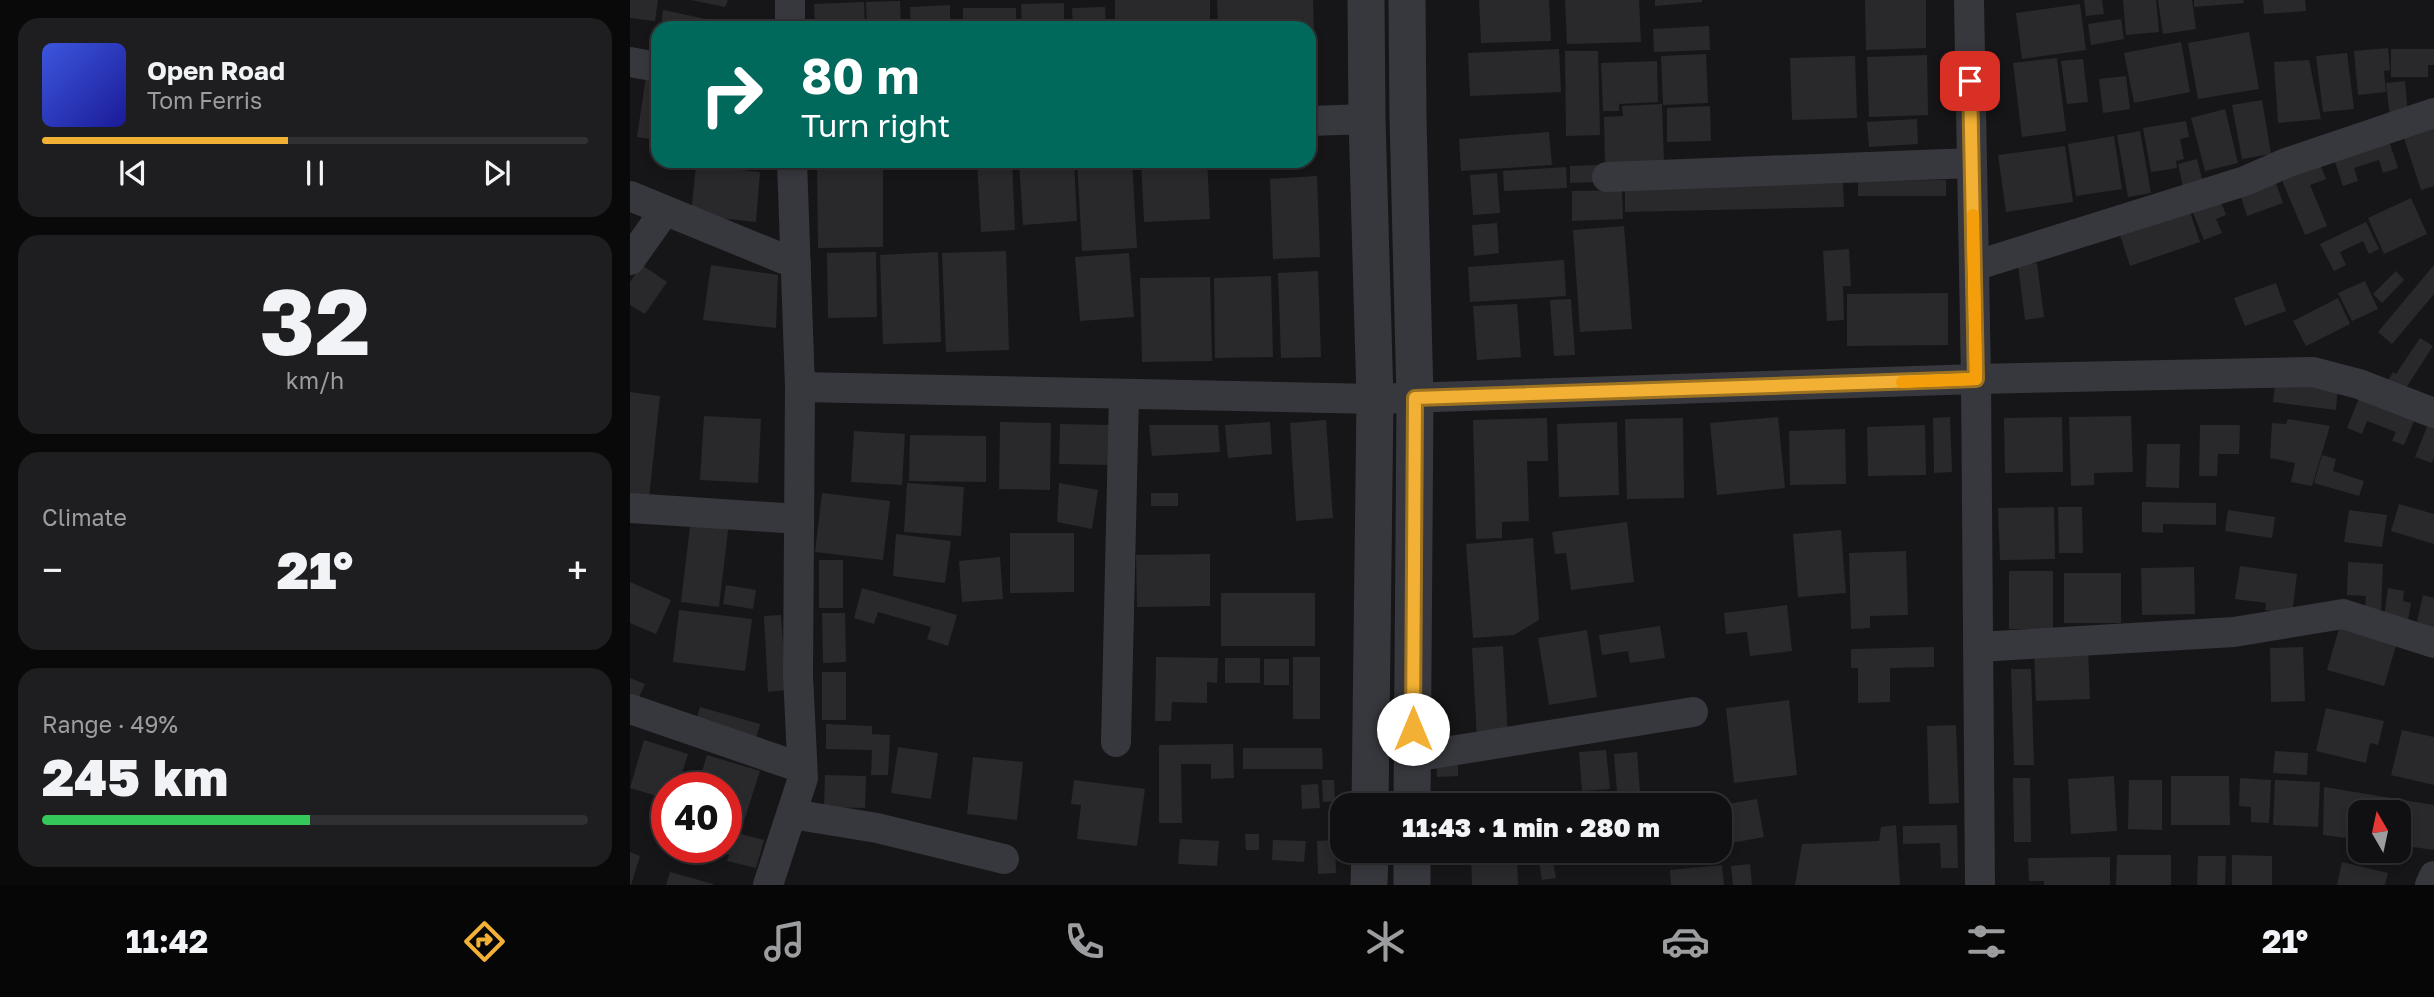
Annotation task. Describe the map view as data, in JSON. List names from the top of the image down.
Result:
{
  "north": "top",
  "page": {
    "turn": ["80 m", "Turn right"],
    "song": ["Open Road", "Tom Ferris"],
    "tile": [
      ["32", "km/h"],
      "Climate",
      ["Range · 49%", "245 km"]
    ],
    "heat": ["−", "21°", "+"],
    "limit": "40",
    "trip": "11:43 · 1 min · 280 m",
    "tabs": ["11:42", "21°"]
  }
}
